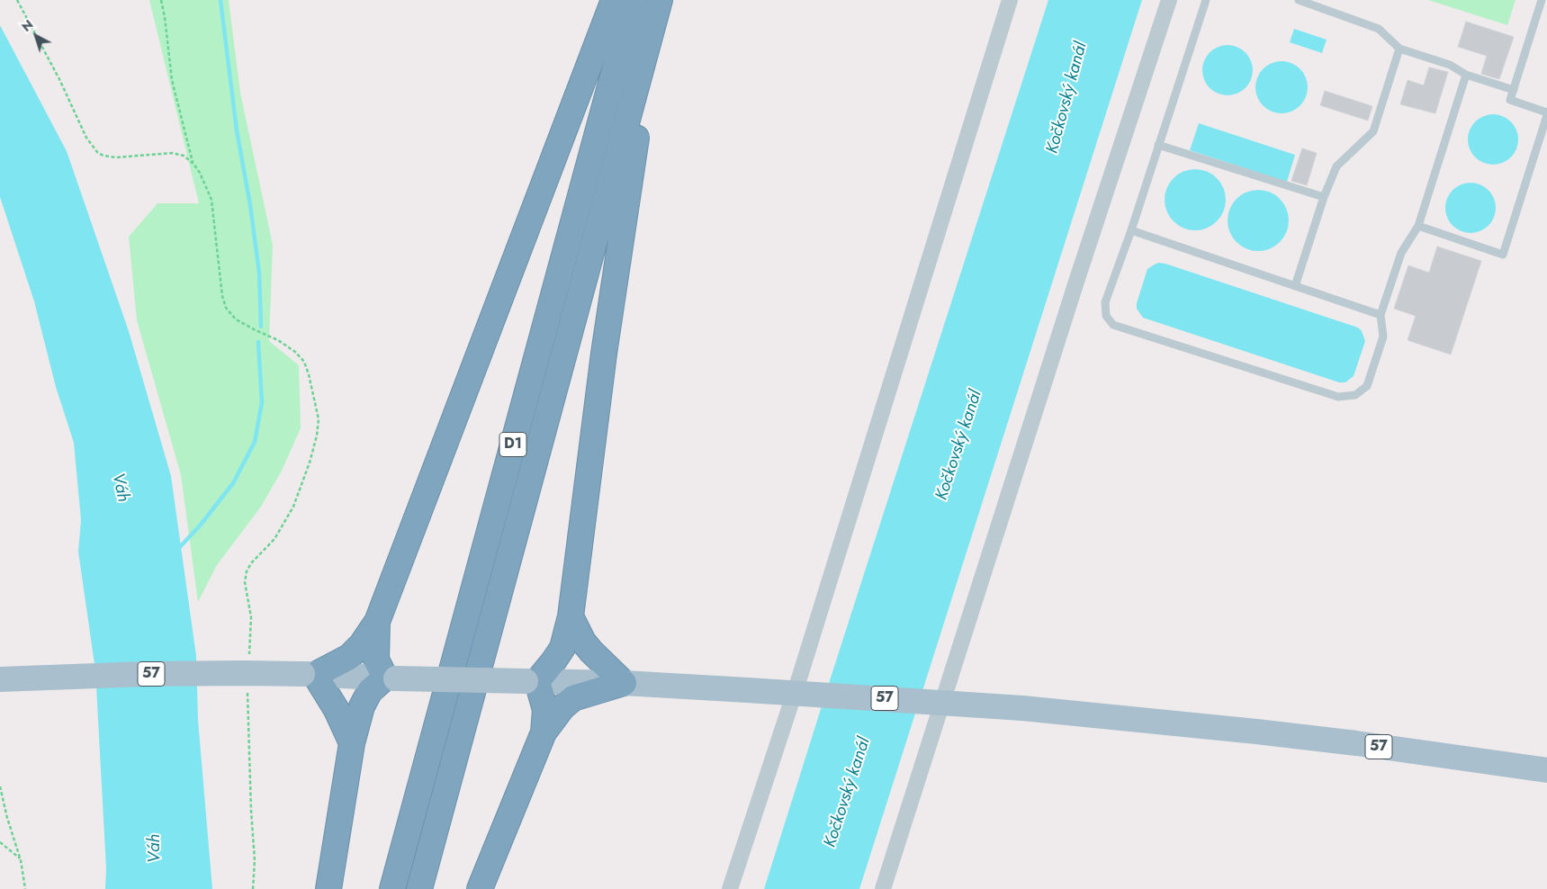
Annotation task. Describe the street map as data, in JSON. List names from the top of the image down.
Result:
{
  "streets": {
    "highway": ["D1"],
    "main road": ["57"]
  },
  "water": ["Kočkovský kanál", "Váh"],
  "north": "top left"
}
